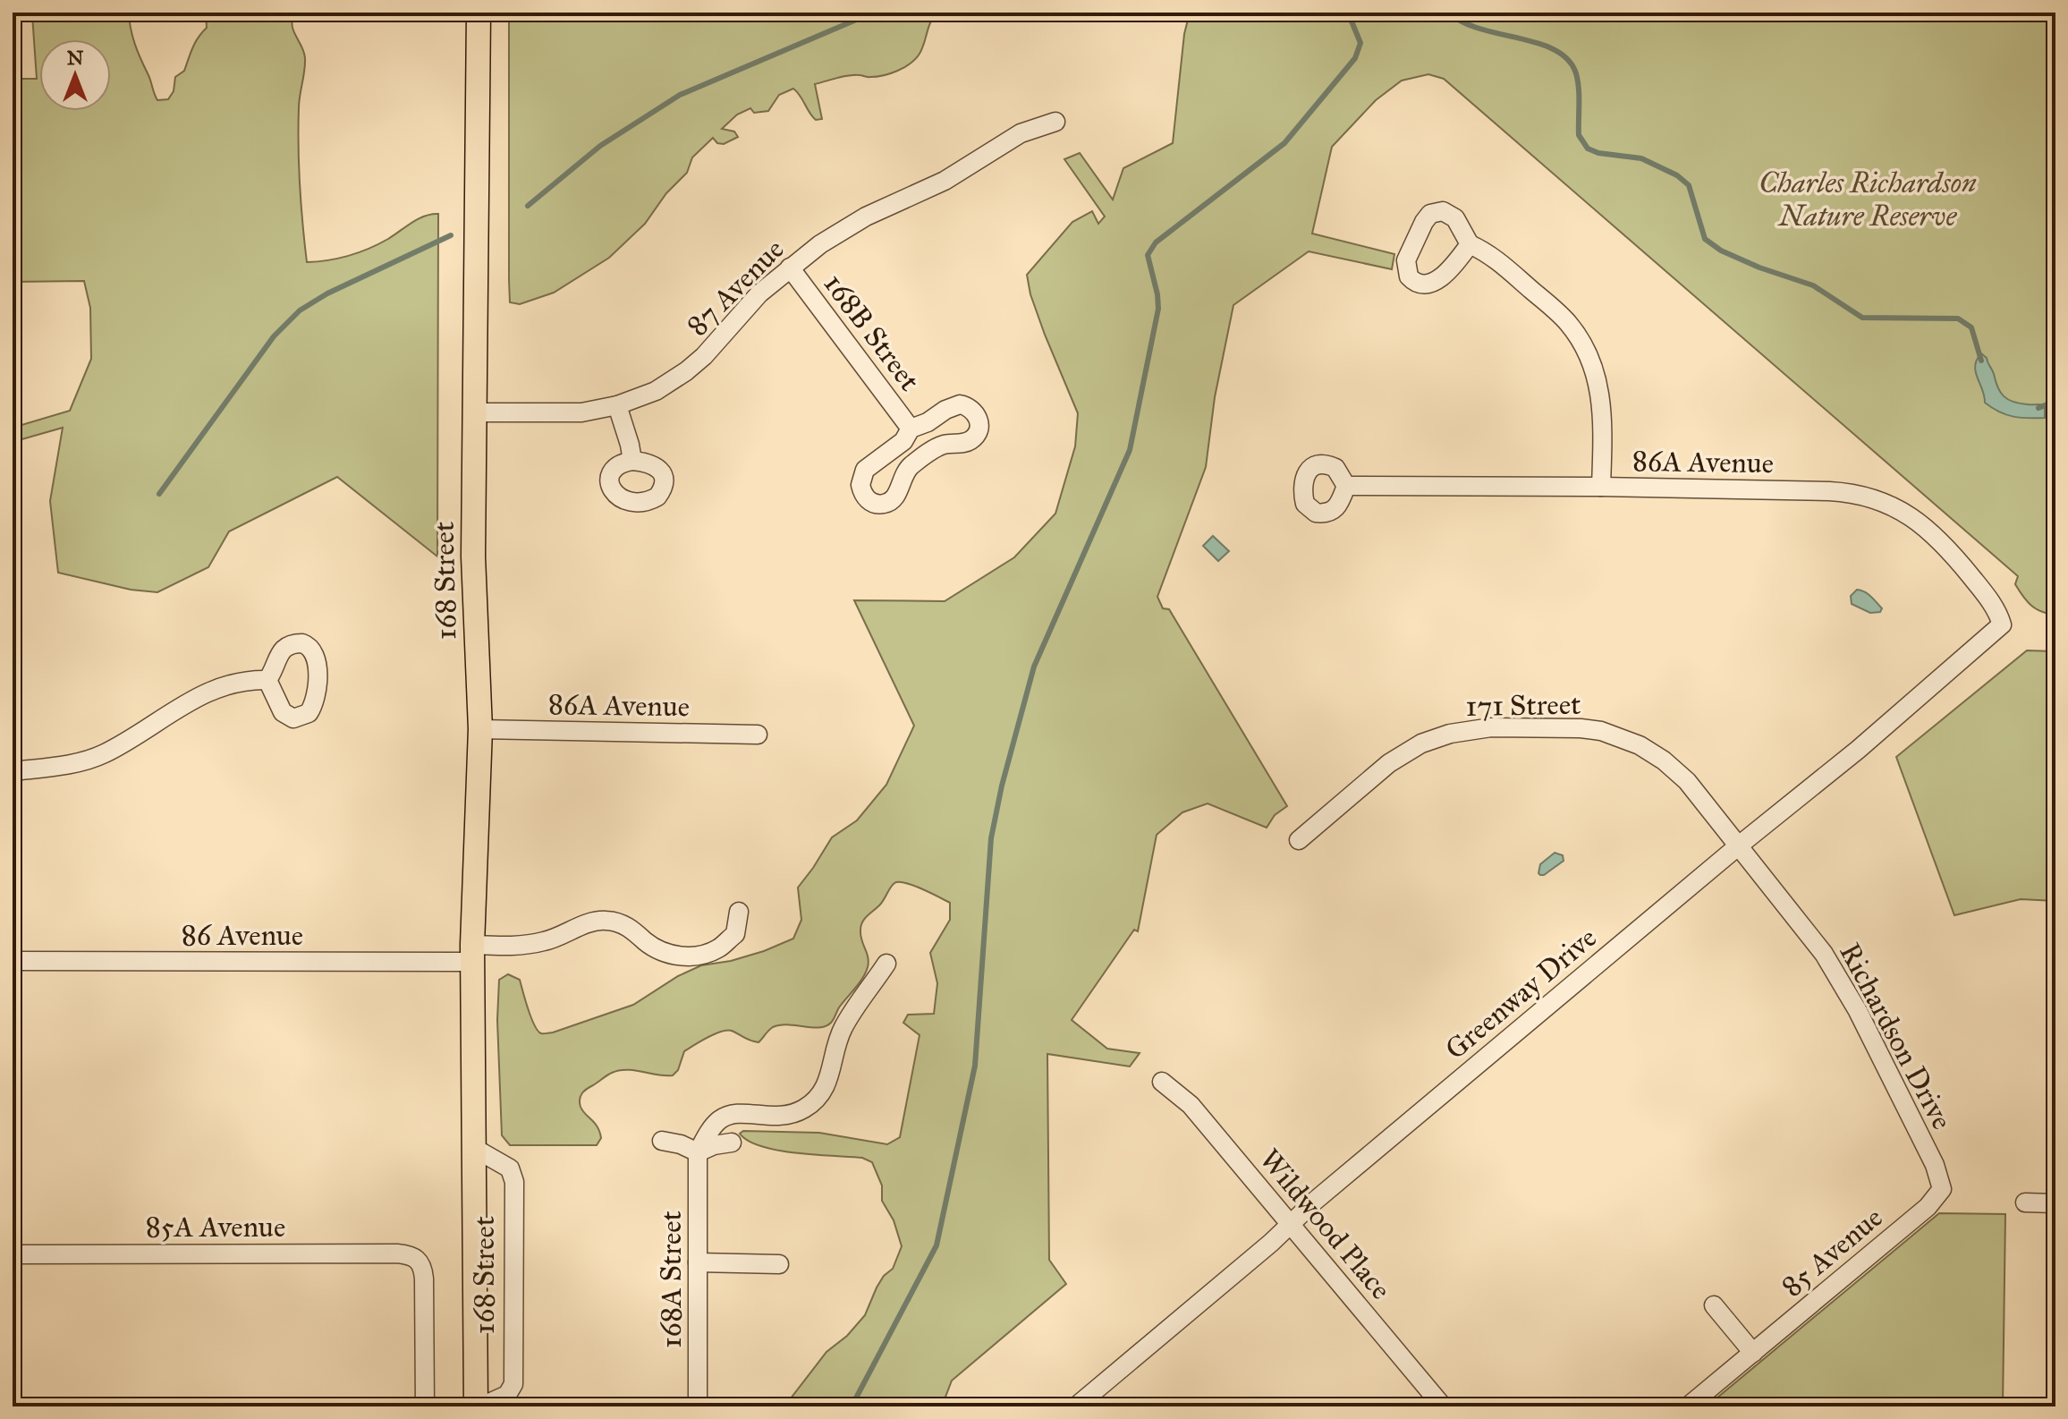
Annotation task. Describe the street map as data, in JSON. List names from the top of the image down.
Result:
{
  "streets": {
    "main road": ["168 Street"],
    "street": [
      "87 Avenue",
      "168B Street",
      "86A Avenue",
      "171 Street",
      "86 Avenue",
      "Greenway Drive",
      "Richardson Drive",
      "Wildwood Place",
      "85A Avenue",
      "85 Avenue",
      "168A Street"
    ]
  },
  "crossings": [
    ["87 Avenue", "168B Street"],
    ["87 Avenue", "168 Street"],
    ["86A Avenue", "168 Street"],
    ["86A Avenue", "Greenway Drive"],
    ["168 Street", "86 Avenue"],
    ["168 Street", "85A Avenue"],
    ["171 Street", "Greenway Drive"],
    ["171 Street", "Richardson Drive"],
    ["Greenway Drive", "Richardson Drive"],
    ["Greenway Drive", "Wildwood Place"],
    ["Richardson Drive", "85 Avenue"]
  ],
  "parks": ["Charles Richardson Nature Reserve"],
  "north": "top"
}
